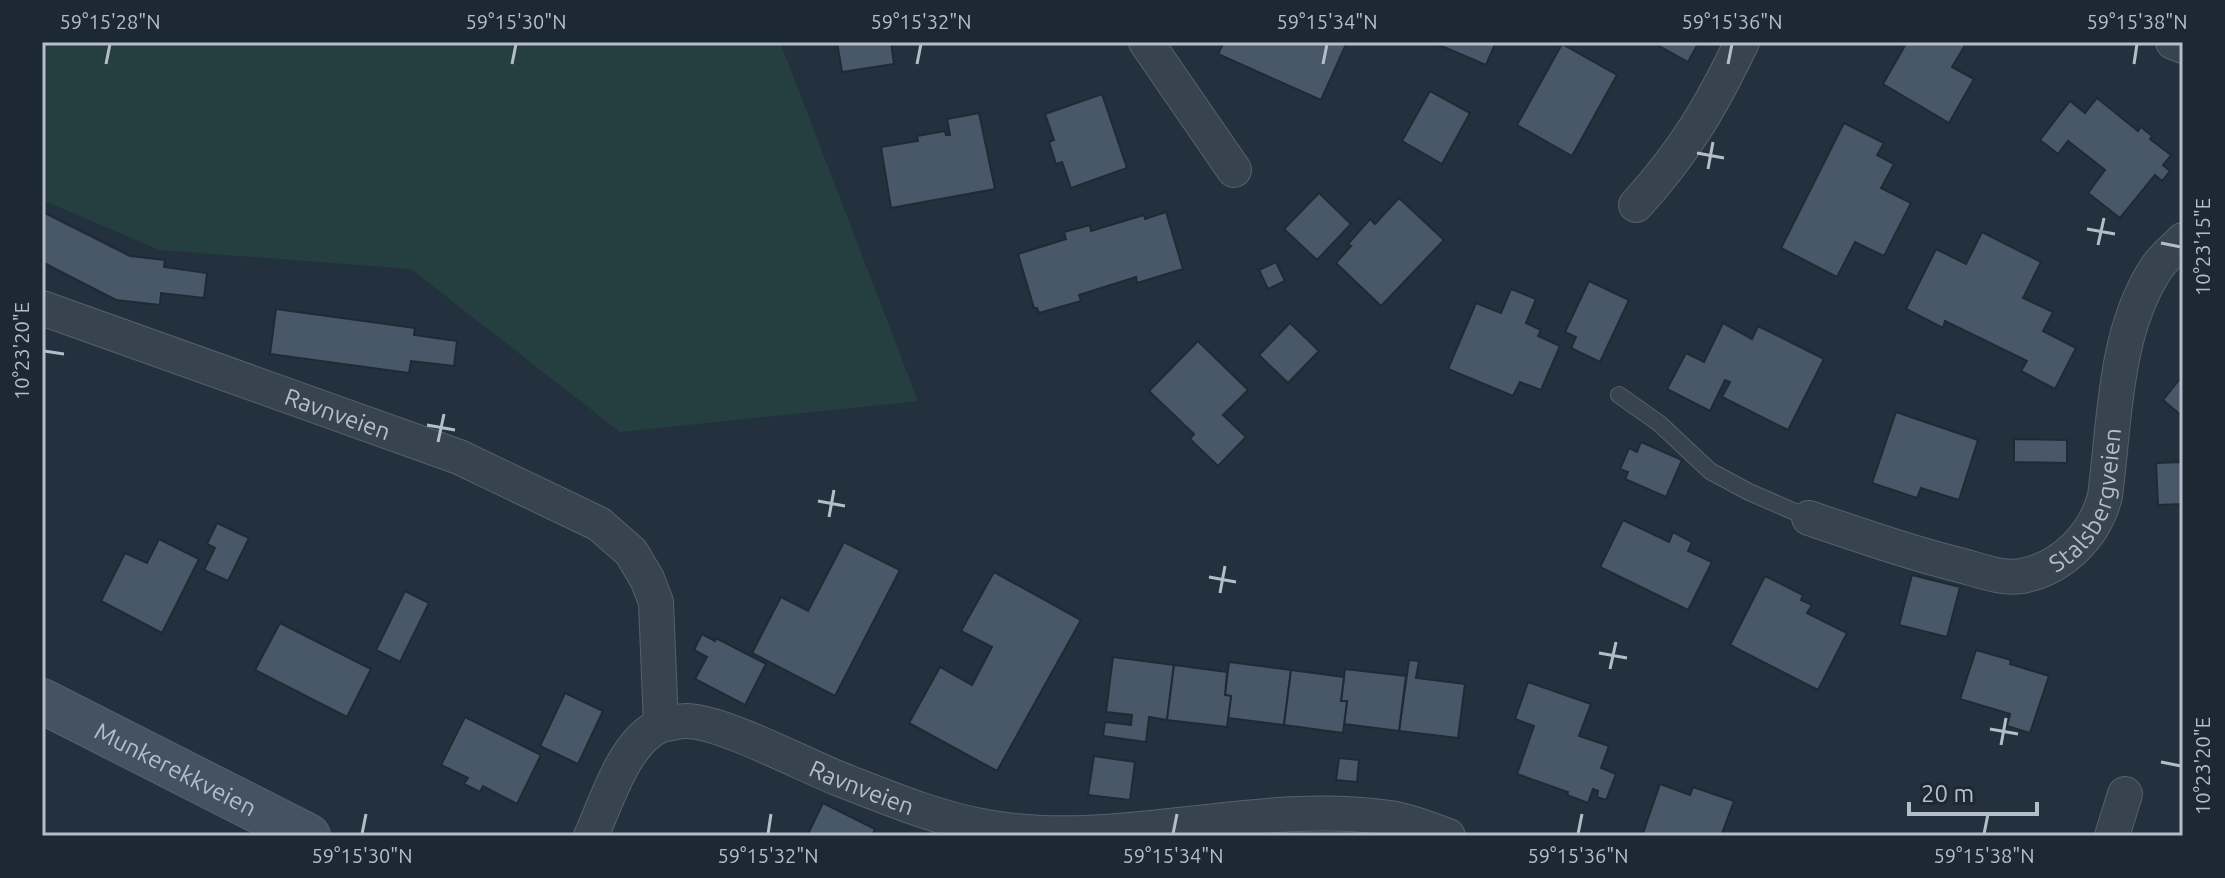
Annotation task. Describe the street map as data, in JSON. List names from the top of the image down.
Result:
{
  "streets": {
    "main road": ["Munkerekkveien"],
    "street": ["Ravnveien", "Stalsbergveien"]
  },
  "scale_bar": "20 m",
  "coordinates": [
    "59°15'28\"N",
    "59°15'30\"N",
    "59°15'32\"N",
    "59°15'34\"N",
    "59°15'36\"N",
    "59°15'38\"N",
    "10°23'15\"E",
    "10°23'20\"E"
  ]
}
